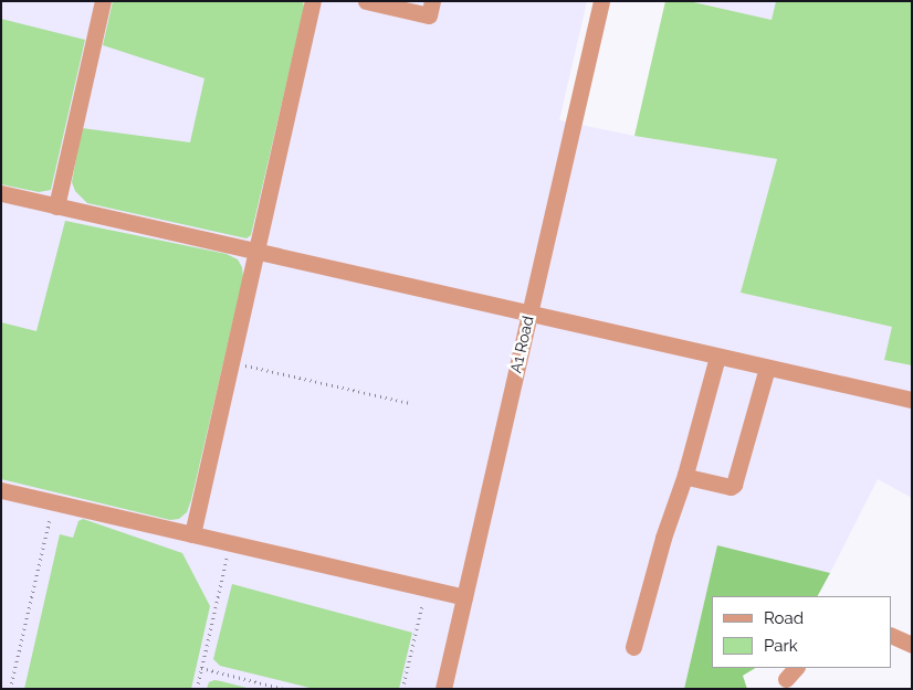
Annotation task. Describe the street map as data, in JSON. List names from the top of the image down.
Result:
{
  "streets": {
    "street": ["A1 Road"]
  },
  "legend": ["Road", "Park"]
}
